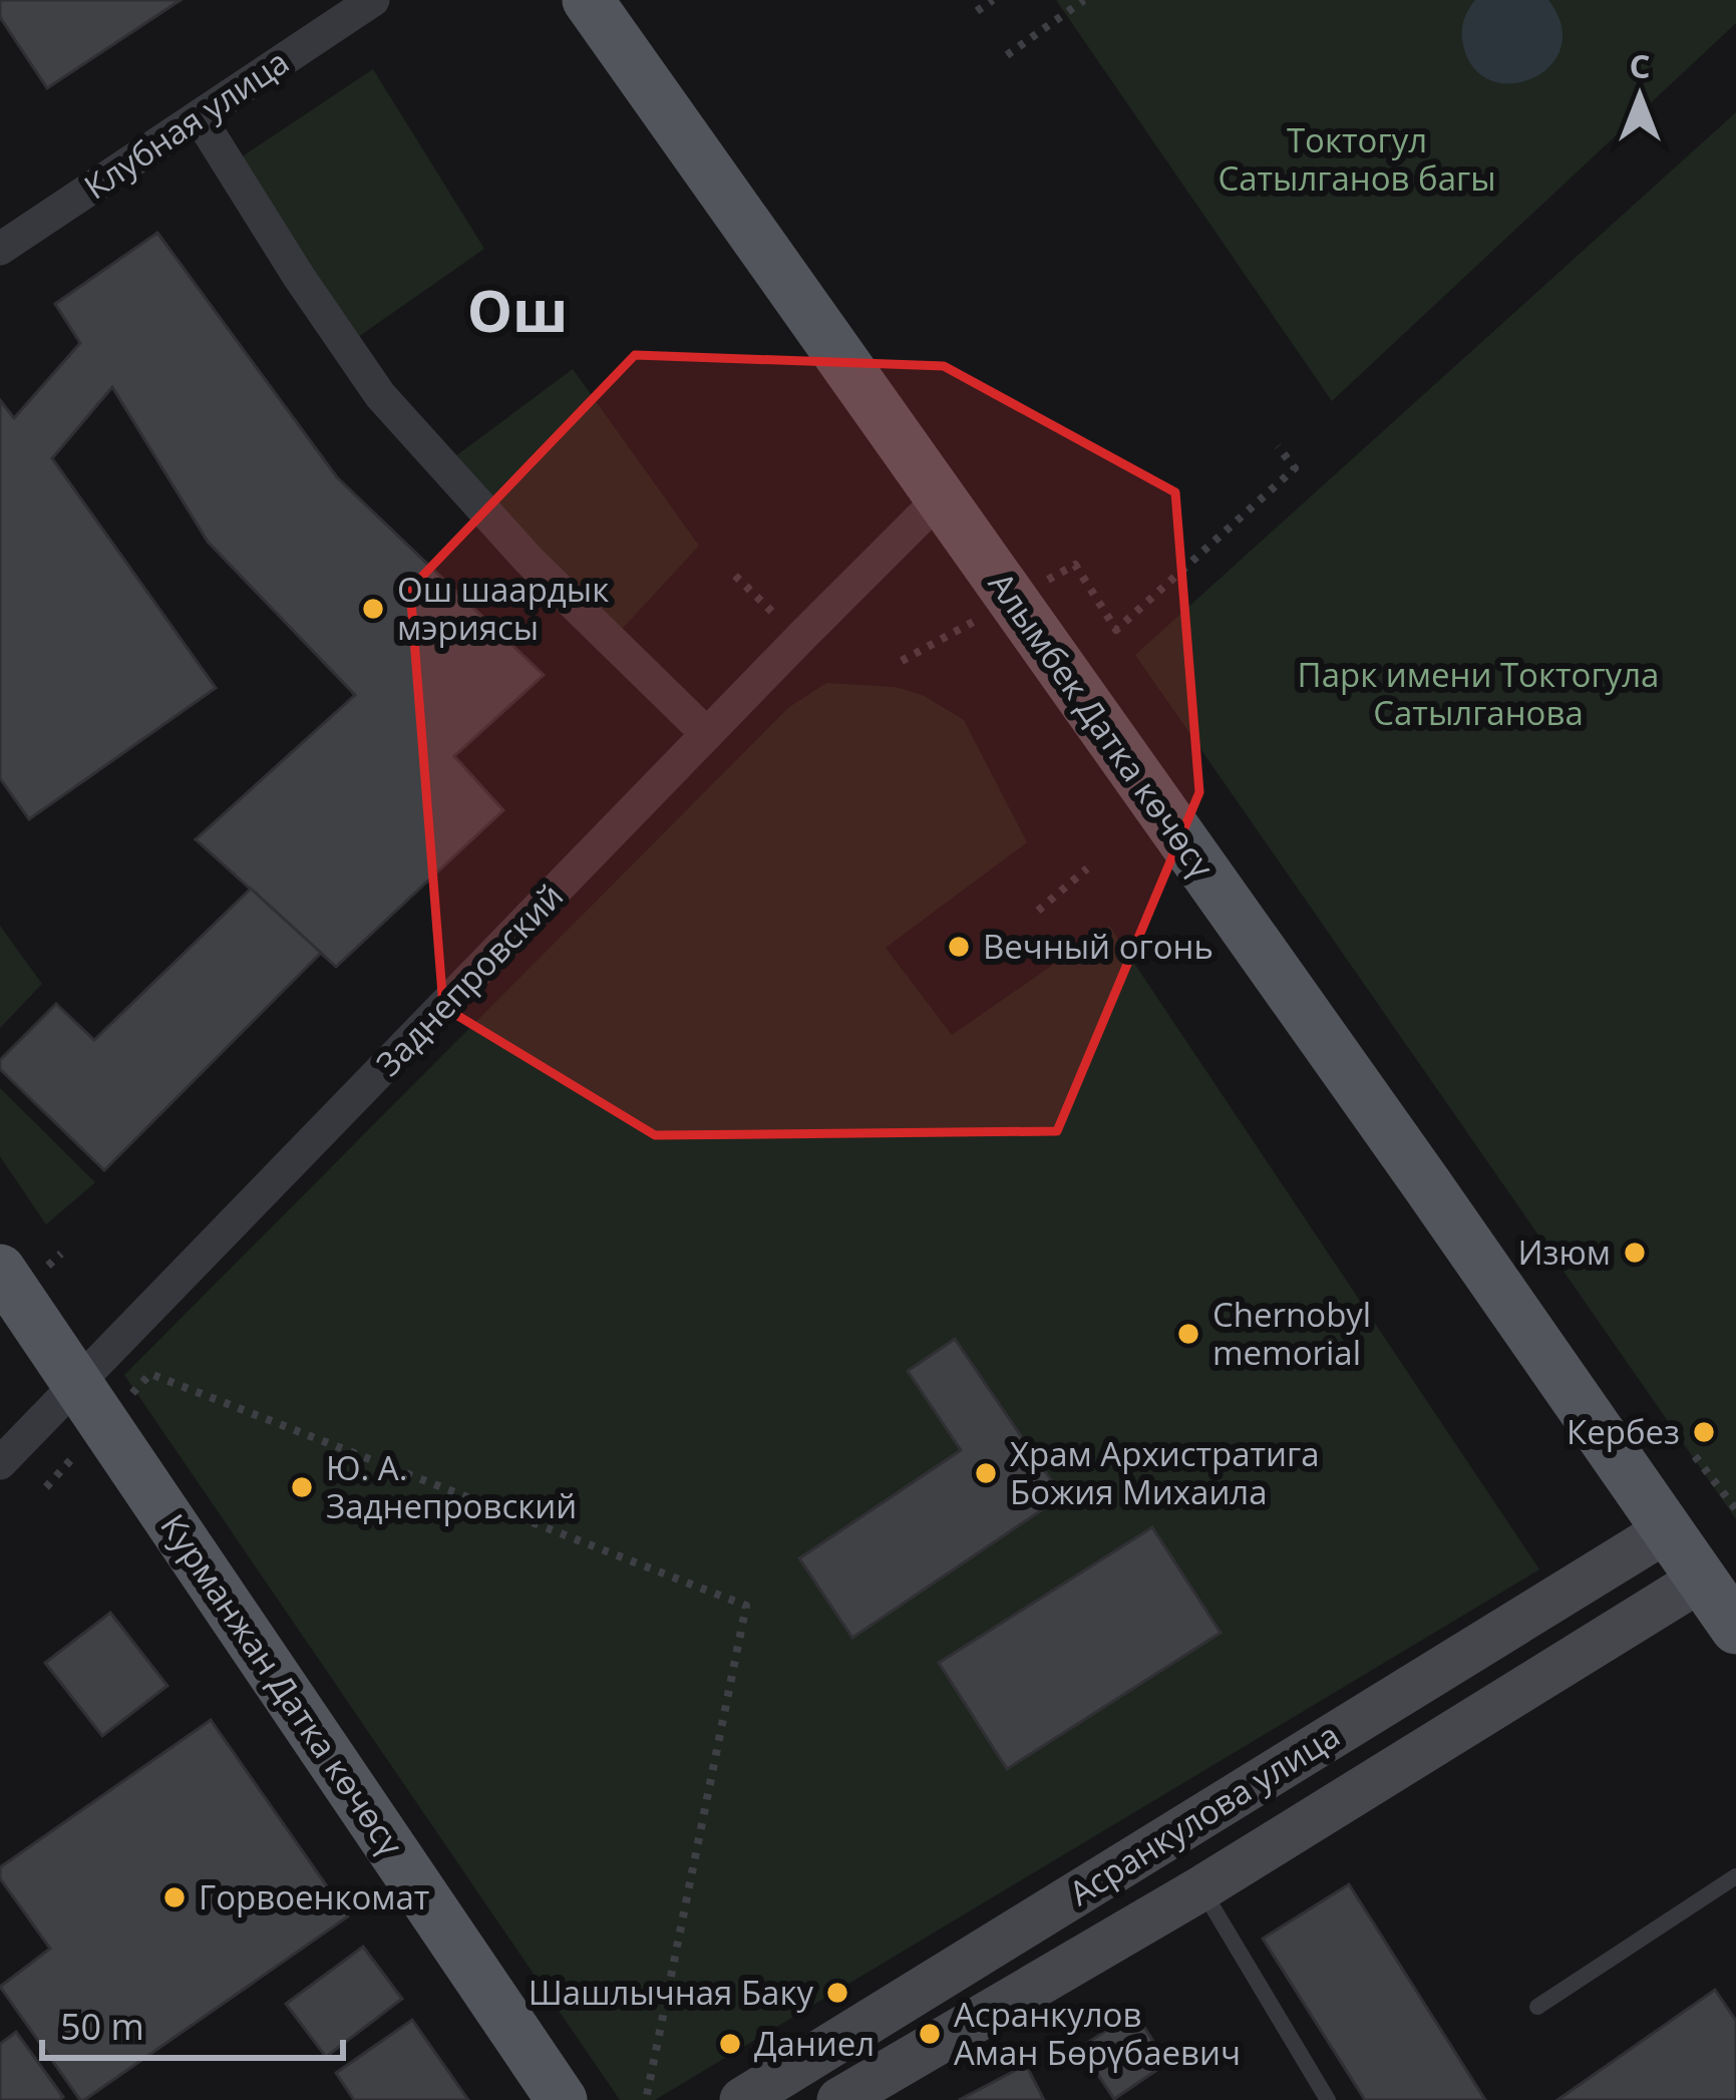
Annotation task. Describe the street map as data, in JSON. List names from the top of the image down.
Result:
{
  "streets": {
    "main road": ["Алымбек Датка көчөсү", "Курманжан Датка көчөсү", "Асранкулова улица"],
    "street": ["Клубная улица", "Заднепровский"]
  },
  "crossings": [
    ["Алымбек Датка көчөсү", "Заднепровский"],
    ["Алымбек Датка көчөсү", "Асранкулова улица"],
    ["Заднепровский", "Курманжан Датка көчөсү"]
  ],
  "districts": ["Ош"],
  "parks": ["Токтогул Сатылганов багы", "Парк имени Токтогула Сатылганова"],
  "places": [
    "Ош шаардык мэриясы",
    "Вечный огонь",
    "Изюм",
    "Chernobyl memorial",
    "Кербез",
    "Храм Архистратига Божия Михаила",
    "Ю. А. Заднепровский",
    "Горвоенкомат",
    "Шашлычная Баку",
    "Асранкулов Аман Бөрүбаевич",
    "Даниел"
  ],
  "scale_bar": "50 m",
  "north": "top"
}
